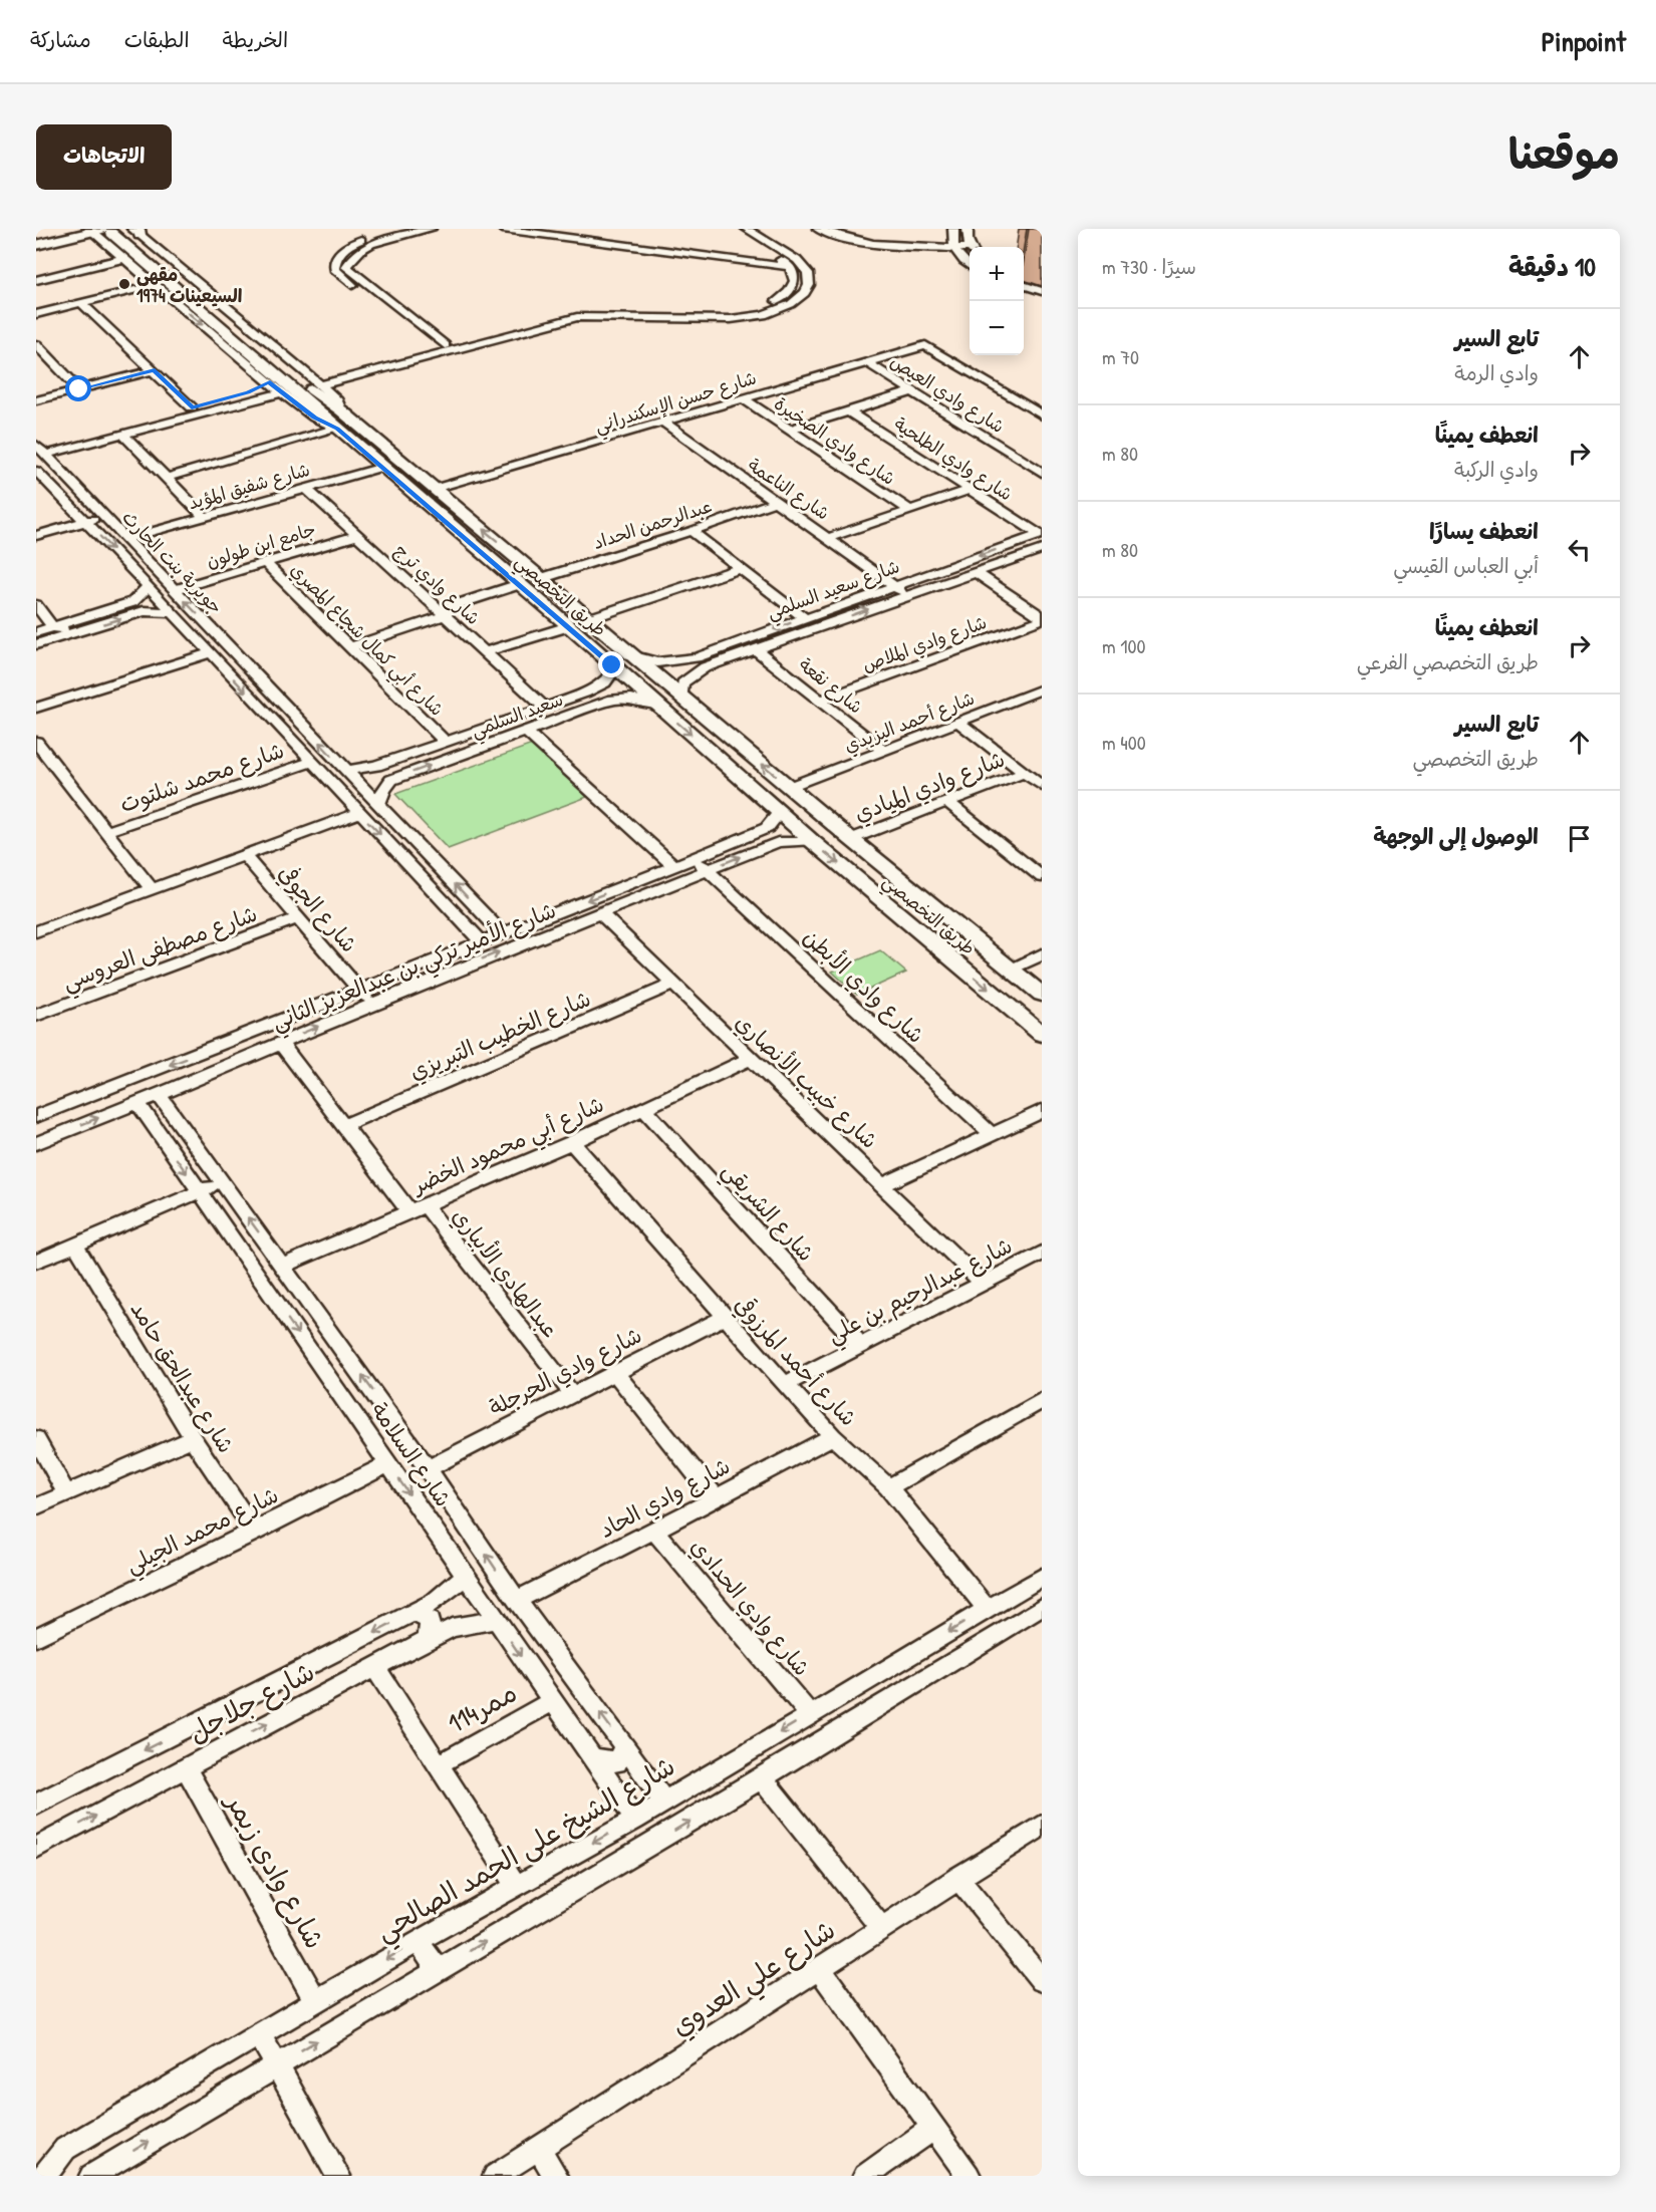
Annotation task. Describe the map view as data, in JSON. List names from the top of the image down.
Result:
{
  "streets": {
    "main road": ["طريق التخصصي"],
    "street": [
      "شارع وادي العيص",
      "شارع حسن الإسكندراني",
      "شارع وادي الصخيرة",
      "شارع وادي الطلحية",
      "شارع شفيق المؤيد",
      "شارع الناعمة",
      "عبدالرحمن الحداد",
      "جامع ابن طولون",
      "جويرية بنت الحارث",
      "شارع وادي ترج",
      "شارع سعيد السلمي",
      "شارع أبي كمال شجاع المصري",
      "شارع وادي الملاص",
      "شارع نقعة",
      "سعيد السلمي",
      "شارع أحمد اليزيدي",
      "شارع محمد شلتوت",
      "شارع وادي الميادي",
      "شارع الجوفي",
      "شارع مصطفى العروسي",
      "شارع الأمير تركي بن عبدالعزيز الثاني",
      "شارع وادي الأبطن",
      "شارع الخطيب التبريزي",
      "شارع خبيب الأنصاري",
      "شارع أبي محمود الخضر",
      "شارع الشريقي",
      "عبدالهادي الأبياري",
      "شارع عبدالرحيم بن علي",
      "شارع أحمد المرزوقي",
      "شارع وادي الحرجلة",
      "شارع عبدالحق حامد",
      "شارع السلامة",
      "شارع وادي الحاد",
      "شارع محمد الجيلي",
      "شارع وادي الحدادي",
      "شارع جلاجل",
      "ممر114",
      "شارع الشيخ على الحمد الصالحي",
      "شارع وادي زيمر",
      "شارع علي العدوي"
    ]
  },
  "crossings": [
    ["شارع وادي العيص", "شارع حسن الإسكندراني"],
    ["شارع حسن الإسكندراني", "شارع وادي الصخيرة"],
    ["شارع حسن الإسكندراني", "شارع الناعمة"],
    ["شارع حسن الإسكندراني", "طريق التخصصي"],
    ["شارع وادي الطلحية", "شارع سعيد السلمي"],
    ["شارع شفيق المؤيد", "جويرية بنت الحارث"],
    ["شارع شفيق المؤيد", "شارع وادي ترج"],
    ["شارع شفيق المؤيد", "طريق التخصصي"],
    ["شارع الناعمة", "عبدالرحمن الحداد"],
    ["شارع الناعمة", "شارع سعيد السلمي"],
    ["عبدالرحمن الحداد", "طريق التخصصي"],
    ["جامع ابن طولون", "جويرية بنت الحارث"],
    ["جامع ابن طولون", "شارع وادي ترج"],
    ["جامع ابن طولون", "شارع أبي كمال شجاع المصري"],
    ["جويرية بنت الحارث", "سعيد السلمي"],
    ["جويرية بنت الحارث", "شارع محمد شلتوت"],
    ["جويرية بنت الحارث", "شارع الأمير تركي بن عبدالعزيز الثاني"],
    ["شارع وادي ترج", "سعيد السلمي"],
    ["شارع سعيد السلمي", "طريق التخصصي"],
    ["شارع سعيد السلمي", "شارع نقعة"],
    ["طريق التخصصي", "سعيد السلمي"],
    ["طريق التخصصي", "شارع أحمد اليزيدي"],
    ["طريق التخصصي", "شارع وادي الميادي"],
    ["طريق التخصصي", "شارع الأمير تركي بن عبدالعزيز الثاني"],
    ["شارع أبي كمال شجاع المصري", "سعيد السلمي"],
    ["شارع وادي الملاص", "شارع نقعة"],
    ["شارع نقعة", "شارع أحمد اليزيدي"],
    ["شارع الجوفي", "شارع مصطفى العروسي"],
    ["شارع الجوفي", "شارع الأمير تركي بن عبدالعزيز الثاني"],
    ["شارع الأمير تركي بن عبدالعزيز الثاني", "شارع وادي الأبطن"],
    ["شارع الأمير تركي بن عبدالعزيز الثاني", "شارع خبيب الأنصاري"],
    ["شارع الأمير تركي بن عبدالعزيز الثاني", "عبدالهادي الأبياري"],
    ["شارع الأمير تركي بن عبدالعزيز الثاني", "شارع السلامة"],
    ["شارع الخطيب التبريزي", "شارع خبيب الأنصاري"],
    ["شارع الخطيب التبريزي", "عبدالهادي الأبياري"],
    ["شارع خبيب الأنصاري", "شارع أبي محمود الخضر"],
    ["شارع خبيب الأنصاري", "شارع عبدالرحيم بن علي"],
    ["شارع أبي محمود الخضر", "شارع الشريقي"],
    ["شارع أبي محمود الخضر", "عبدالهادي الأبياري"],
    ["شارع أبي محمود الخضر", "شارع أحمد المرزوقي"],
    ["شارع الشريقي", "شارع عبدالرحيم بن علي"],
    ["عبدالهادي الأبياري", "شارع وادي الحرجلة"],
    ["شارع عبدالرحيم بن علي", "شارع أحمد المرزوقي"],
    ["شارع أحمد المرزوقي", "شارع وادي الحرجلة"],
    ["شارع أحمد المرزوقي", "شارع وادي الحاد"],
    ["شارع أحمد المرزوقي", "شارع الشيخ على الحمد الصالحي"],
    ["شارع عبدالحق حامد", "شارع محمد الجيلي"],
    ["شارع السلامة", "شارع محمد الجيلي"],
    ["شارع السلامة", "شارع جلاجل"],
    ["شارع السلامة", "ممر114"],
    ["شارع السلامة", "شارع الشيخ على الحمد الصالحي"],
    ["شارع وادي الحاد", "شارع وادي الحدادي"],
    ["شارع وادي الحدادي", "شارع الشيخ على الحمد الصالحي"],
    ["شارع جلاجل", "شارع وادي زيمر"],
    ["شارع الشيخ على الحمد الصالحي", "شارع وادي زيمر"]
  ],
  "places": ["مقهى السيعينات 1974"],
  "page": {
    "header": "Pinpoint",
    "nav": ["الخريطة", "الطبقات", "مشاركة"],
    "title": "موقعنا",
    "buttons": "الاتجاهات",
    "heading": ["10 دقيقة", "سيرًا · 730 m"],
    "map_buttons": ["+", "−"],
    "list": [
      ["تابع السير", "وادي الرمة", "70 m"],
      ["انعطف يمينًا", "وادي الركبة", "80 m"],
      ["انعطف يسارًا", "أبي العباس القيسي", "80 m"],
      ["انعطف يمينًا", "طريق التخصصي الفرعي", "100 m"],
      ["تابع السير", "طريق التخصصي", "400 m"],
      "الوصول إلى الوجهة"
    ]
  }
}
